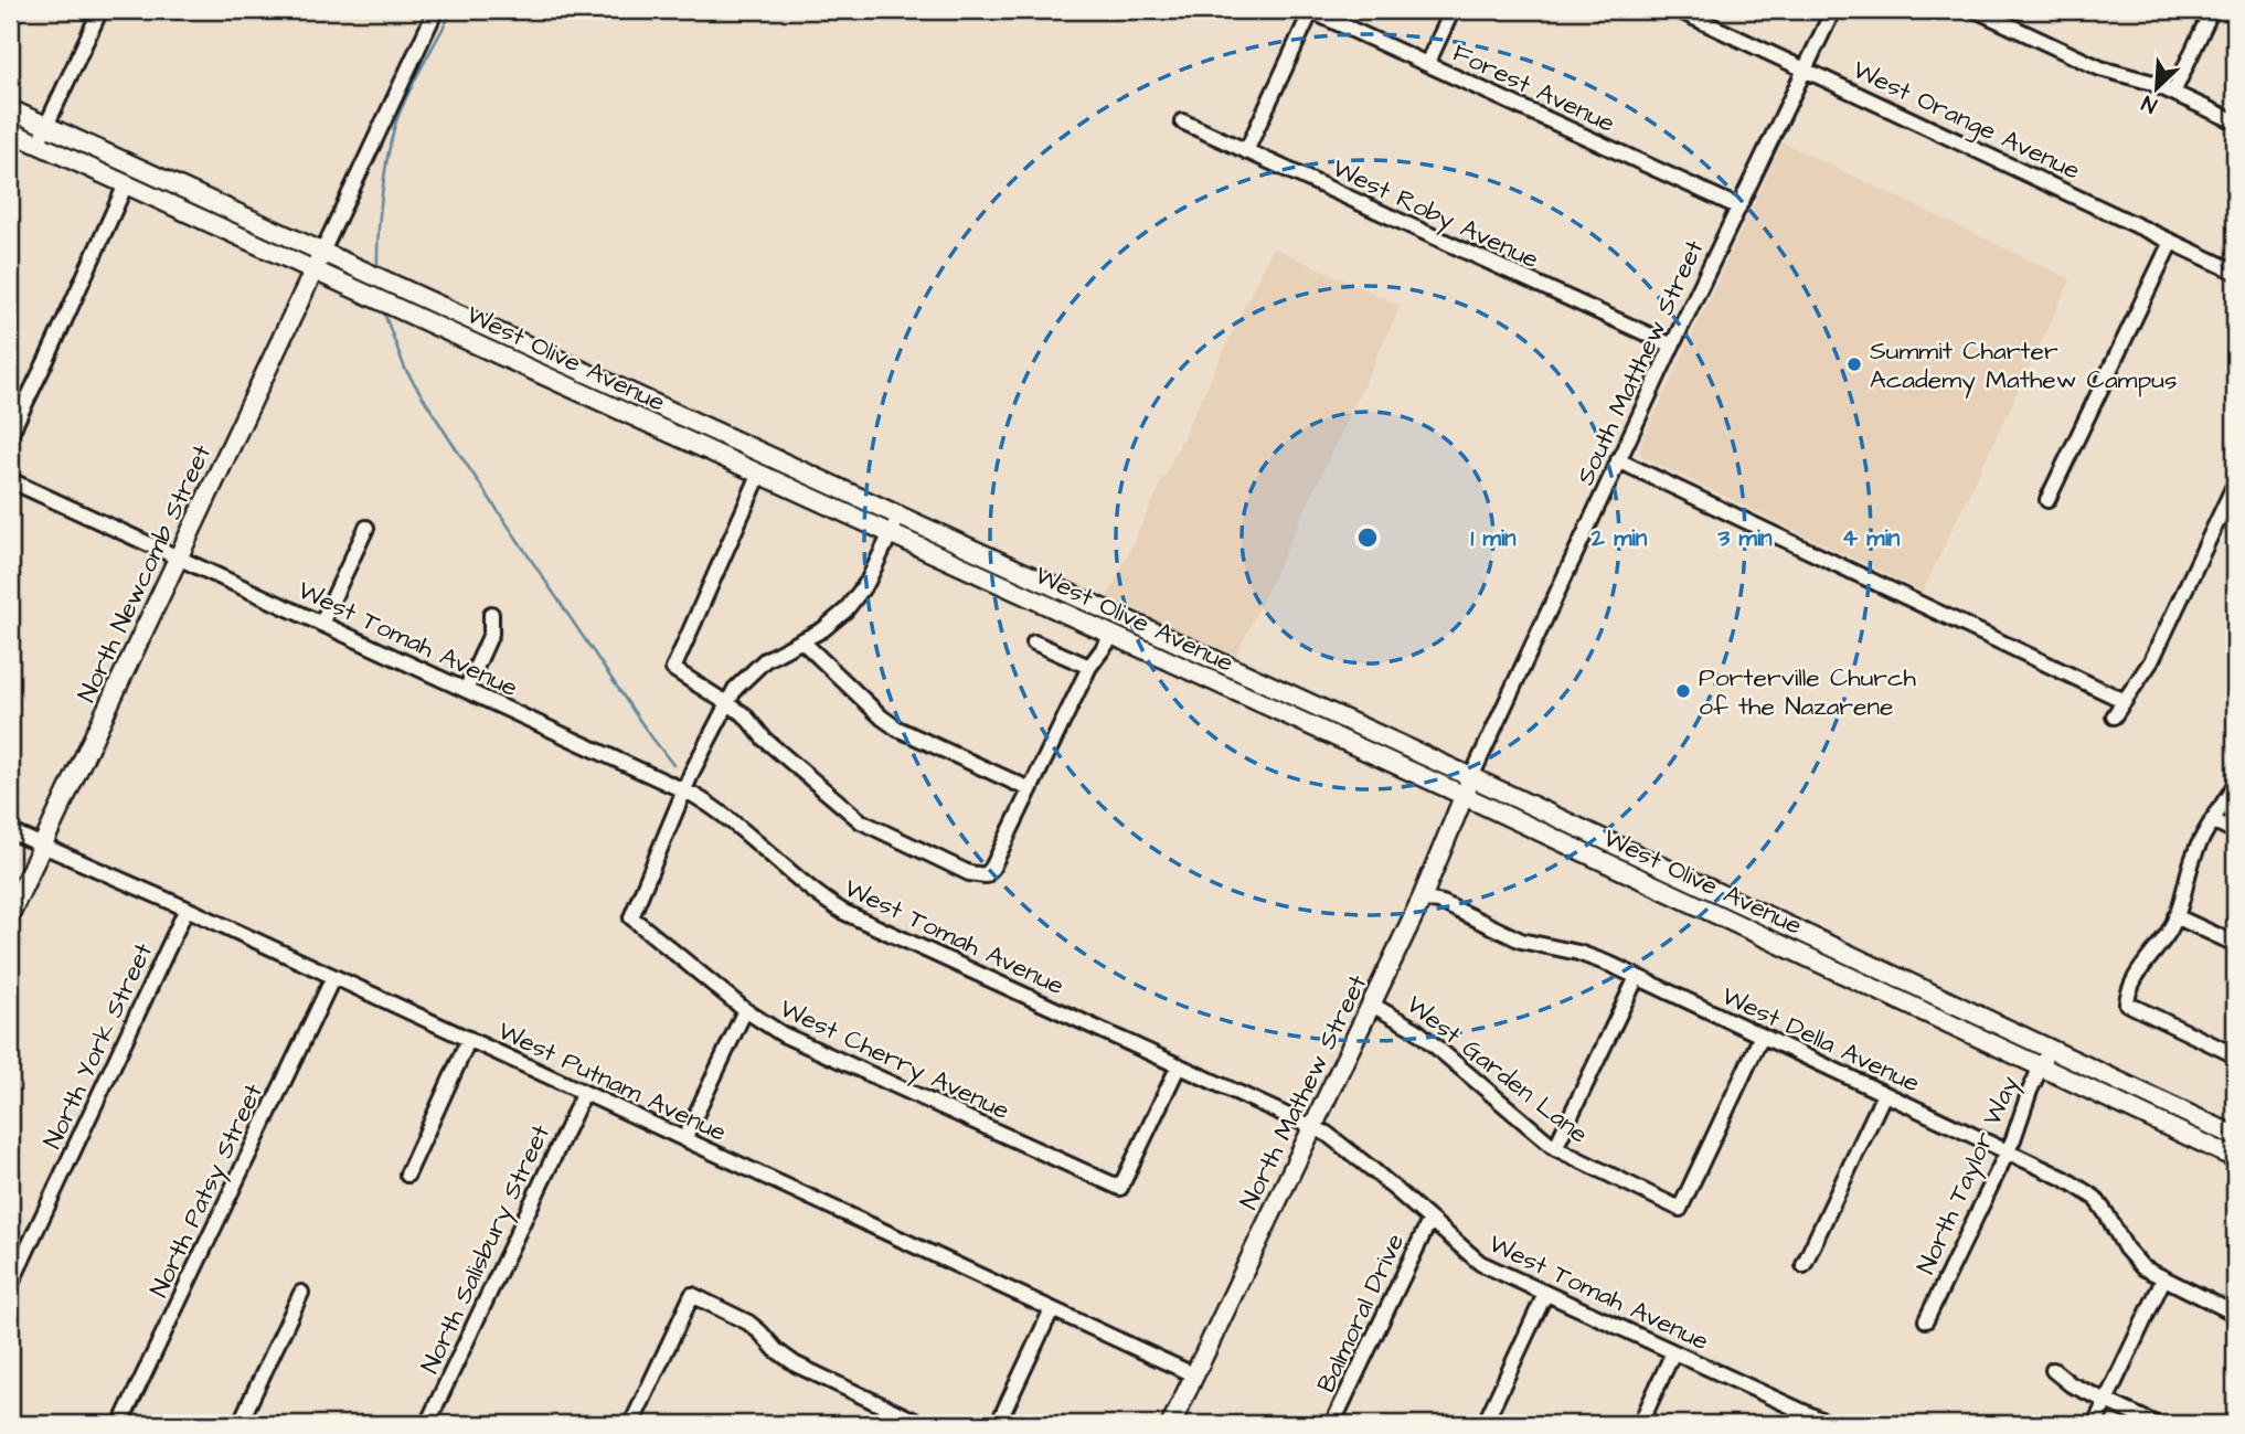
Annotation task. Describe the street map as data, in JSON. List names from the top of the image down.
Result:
{
  "streets": {
    "main road": ["West Olive Avenue", "North Newcomb Street", "North Mathew Street"],
    "street": [
      "Forest Avenue",
      "West Orange Avenue",
      "West Roby Avenue",
      "South Matthew Street",
      "West Tomah Avenue",
      "West Della Avenue",
      "North York Street",
      "West Cherry Avenue",
      "West Garden Lane",
      "West Putnam Avenue",
      "North Taylor Way",
      "North Patsy Street",
      "North Salisbury Street",
      "Balmoral Drive"
    ]
  },
  "crossings": [
    ["Forest Avenue", "South Matthew Street"],
    ["West Orange Avenue", "South Matthew Street"],
    ["West Roby Avenue", "South Matthew Street"],
    ["West Olive Avenue", "South Matthew Street"],
    ["West Olive Avenue", "North Newcomb Street"],
    ["West Olive Avenue", "North Mathew Street"],
    ["West Olive Avenue", "North Taylor Way"],
    ["South Matthew Street", "North Mathew Street"],
    ["North Newcomb Street", "West Tomah Avenue"],
    ["North Newcomb Street", "West Putnam Avenue"],
    ["West Tomah Avenue", "West Cherry Avenue"],
    ["West Tomah Avenue", "North Mathew Street"],
    ["West Tomah Avenue", "Balmoral Drive"],
    ["West Della Avenue", "West Garden Lane"],
    ["West Della Avenue", "North Mathew Street"],
    ["West Della Avenue", "North Taylor Way"],
    ["North York Street", "West Putnam Avenue"],
    ["West Garden Lane", "North Mathew Street"],
    ["West Putnam Avenue", "North Mathew Street"],
    ["West Putnam Avenue", "North Patsy Street"],
    ["West Putnam Avenue", "North Salisbury Street"]
  ],
  "places": ["Summit Charter Academy Mathew Campus", "Porterville Church of the Nazarene"],
  "north": "bottom left",
  "rings": [
    "1 min",
    "2 min",
    "3 min",
    "4 min"
  ]
}
